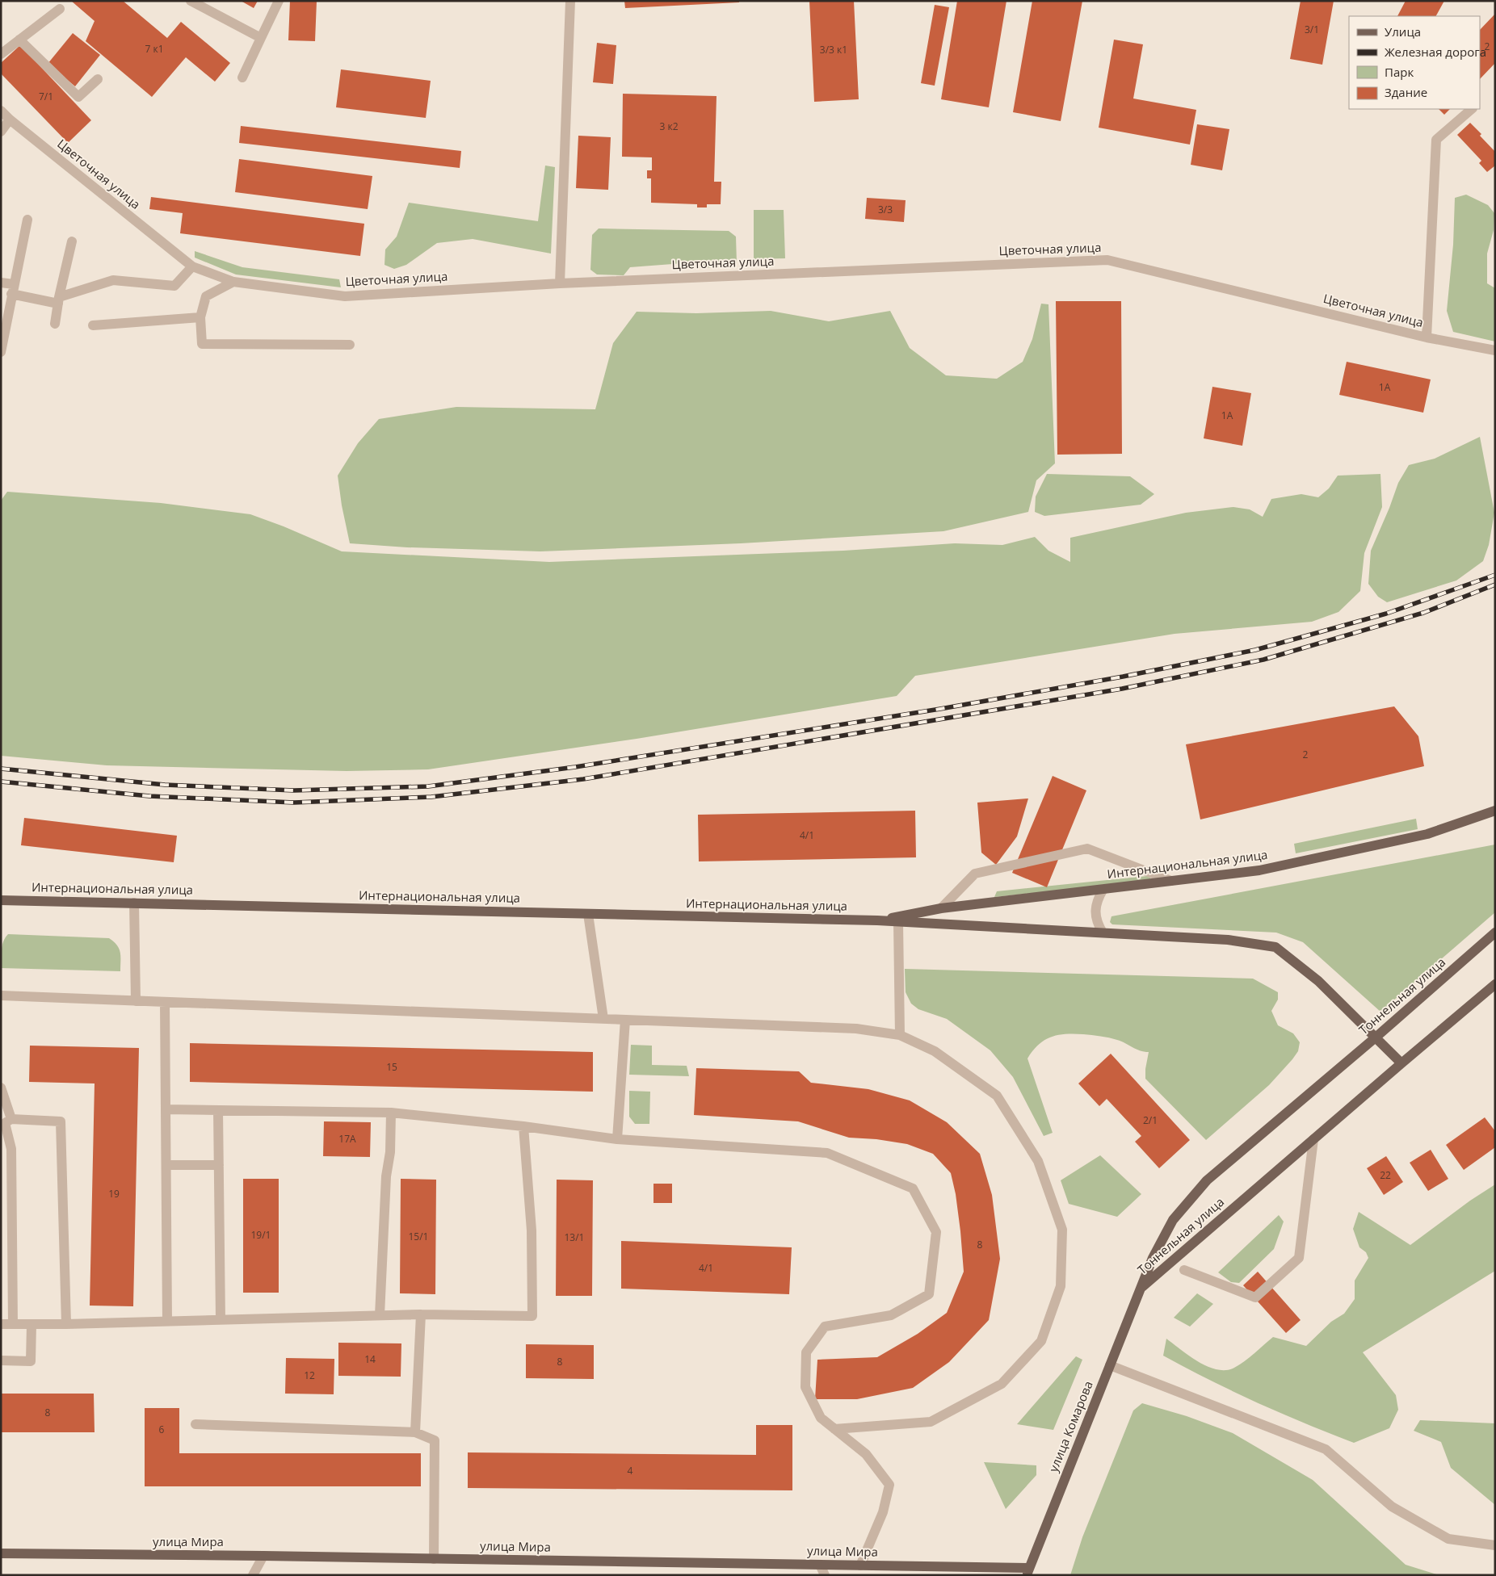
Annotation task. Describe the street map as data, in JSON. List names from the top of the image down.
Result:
{
  "streets": {
    "main road": [
      "Интернациональная улица",
      "Тоннельная улица",
      "улица Комарова",
      "улица Мира"
    ],
    "street": ["Цветочная улица"]
  },
  "crossings": [
    ["Интернациональная улица", "Тоннельная улица"],
    ["Тоннельная улица", "улица Комарова"],
    ["улица Комарова", "улица Мира"]
  ],
  "house_numbers": [
    "3/1",
    "2",
    "7 к1",
    "3/3 к1",
    "7/1",
    "3 к2",
    "3/3",
    "1А",
    "1А",
    "2",
    "4/1",
    "15",
    "2/1",
    "17А",
    "22",
    "19",
    "19/1",
    "15/1",
    "13/1",
    "8",
    "4/1",
    "14",
    "8",
    "12",
    "8",
    "6",
    "4"
  ],
  "legend": [
    "Улица",
    "Железная дорога",
    "Парк",
    "Здание"
  ]
}
